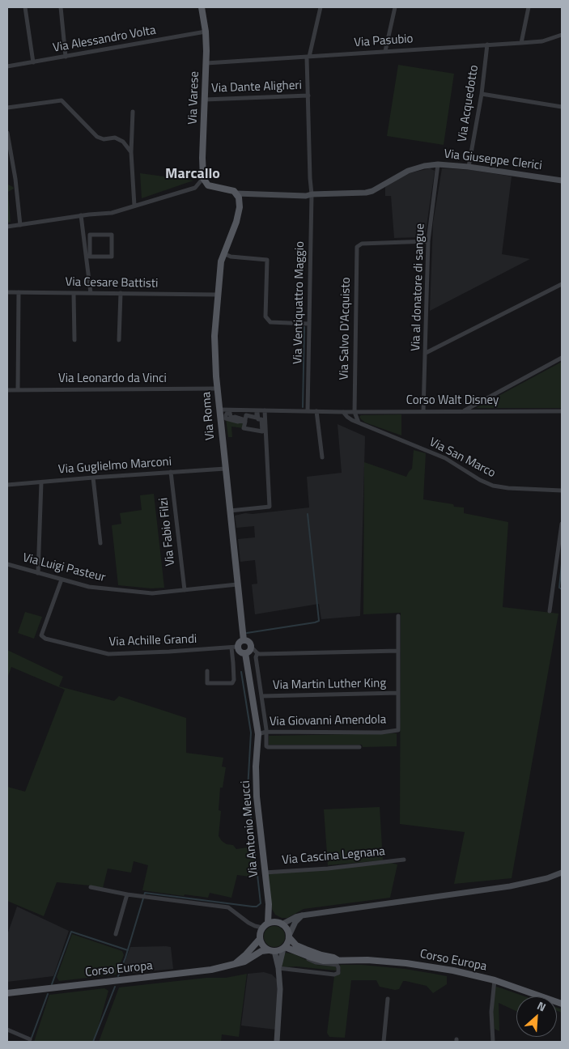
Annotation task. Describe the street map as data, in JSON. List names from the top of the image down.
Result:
{
  "streets": {
    "main road": [
      "Via Varese",
      "Via Giuseppe Clerici",
      "Via Roma",
      "Via Antonio Meucci",
      "Corso Europa"
    ],
    "street": [
      "Via Alessandro Volta",
      "Via Pasubio",
      "Via Dante Aligheri",
      "Via Acquedotto",
      "Via Cesare Battisti",
      "Via al donatore di sangue",
      "Via Ventiquattro Maggio",
      "Via Salvo D'Acquisto",
      "Via Leonardo da Vinci",
      "Corso Walt Disney",
      "Via San Marco",
      "Via Guglielmo Marconi",
      "Via Fabio Filzi",
      "Via Luigi Pasteur",
      "Via Achille Grandi",
      "Via Martin Luther King",
      "Via Giovanni Amendola",
      "Via Cascina Legnana"
    ]
  },
  "crossings": [
    ["Via Alessandro Volta", "Via Varese"],
    ["Via Pasubio", "Via Varese"],
    ["Via Pasubio", "Via Acquedotto"],
    ["Via Pasubio", "Via Ventiquattro Maggio"],
    ["Via Dante Aligheri", "Via Varese"],
    ["Via Dante Aligheri", "Via Ventiquattro Maggio"],
    ["Via Varese", "Via Giuseppe Clerici"],
    ["Via Acquedotto", "Via Giuseppe Clerici"],
    ["Via Giuseppe Clerici", "Via al donatore di sangue"],
    ["Via Giuseppe Clerici", "Via Ventiquattro Maggio"],
    ["Via Giuseppe Clerici", "Via Roma"],
    ["Via Cesare Battisti", "Via Roma"],
    ["Via al donatore di sangue", "Via Salvo D'Acquisto"],
    ["Via al donatore di sangue", "Corso Walt Disney"],
    ["Via Salvo D'Acquisto", "Corso Walt Disney"],
    ["Via Leonardo da Vinci", "Via Roma"],
    ["Corso Walt Disney", "Via San Marco"],
    ["Via Roma", "Via Guglielmo Marconi"],
    ["Via Roma", "Via Luigi Pasteur"],
    ["Via Roma", "Via Achille Grandi"],
    ["Via Roma", "Via Antonio Meucci"],
    ["Via Guglielmo Marconi", "Via Fabio Filzi"],
    ["Via Fabio Filzi", "Via Luigi Pasteur"],
    ["Via Luigi Pasteur", "Via Achille Grandi"],
    ["Via Achille Grandi", "Via Antonio Meucci"],
    ["Via Martin Luther King", "Via Giovanni Amendola"],
    ["Via Giovanni Amendola", "Via Antonio Meucci"],
    ["Via Antonio Meucci", "Via Cascina Legnana"],
    ["Via Antonio Meucci", "Corso Europa"]
  ],
  "districts": ["Marcallo"],
  "north": "top right"
}
